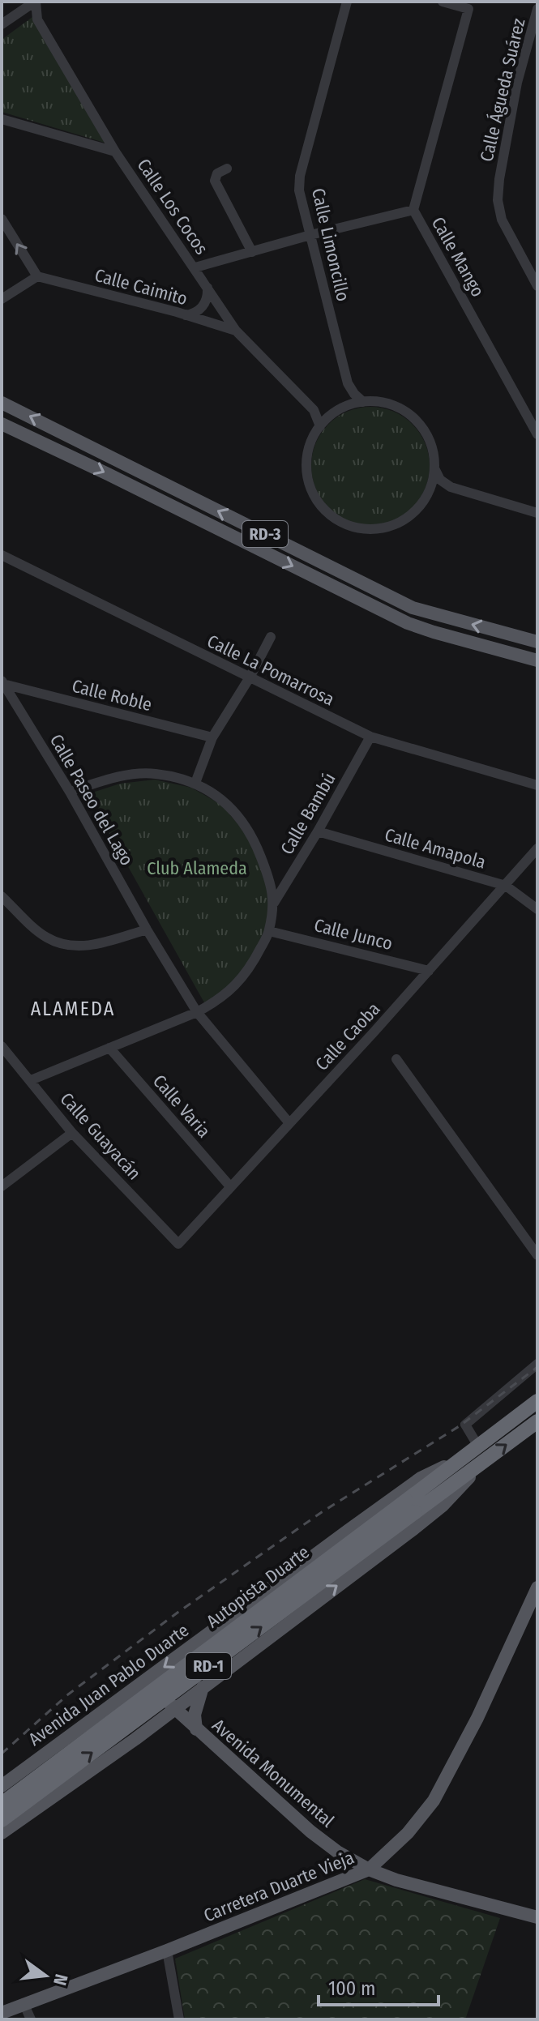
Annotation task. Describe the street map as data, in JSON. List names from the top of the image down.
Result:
{
  "streets": {
    "highway": ["Autopista Duarte", "RD-1"],
    "main road": [
      "RD-3",
      "Avenida Juan Pablo Duarte",
      "Avenida Monumental",
      "Carretera Duarte Vieja"
    ],
    "street": [
      "Calle Águeda Suárez",
      "Calle Los Cocos",
      "Calle Limoncillo",
      "Calle Mango",
      "Calle Caimito",
      "Calle La Pomarrosa",
      "Calle Roble",
      "Calle Paseo del Lago",
      "Calle Bambú",
      "Calle Amapola",
      "Calle Junco",
      "Calle Caoba",
      "Calle Varia",
      "Calle Guayacán"
    ]
  },
  "crossings": [
    ["Calle Los Cocos", "Calle Limoncillo"],
    ["Calle Los Cocos", "Calle Caimito"],
    ["Calle La Pomarrosa", "Calle Bambú"],
    ["Calle Roble", "Calle Paseo del Lago"],
    ["Calle Paseo del Lago", "Calle Caoba"],
    ["Calle Bambú", "Calle Amapola"],
    ["Calle Amapola", "Calle Caoba"],
    ["Calle Junco", "Calle Caoba"],
    ["Calle Caoba", "Calle Varia"],
    ["Calle Caoba", "Calle Guayacán"],
    ["Autopista Duarte", "Avenida Juan Pablo Duarte"],
    ["Autopista Duarte", "Avenida Monumental"],
    ["Avenida Juan Pablo Duarte", "Avenida Monumental"],
    ["Avenida Monumental", "Carretera Duarte Vieja"]
  ],
  "one_way": ["Avenida Juan Pablo Duarte"],
  "districts": ["ALAMEDA"],
  "parks": ["Club Alameda"],
  "scale_bar": "100 m",
  "north": "right"
}
